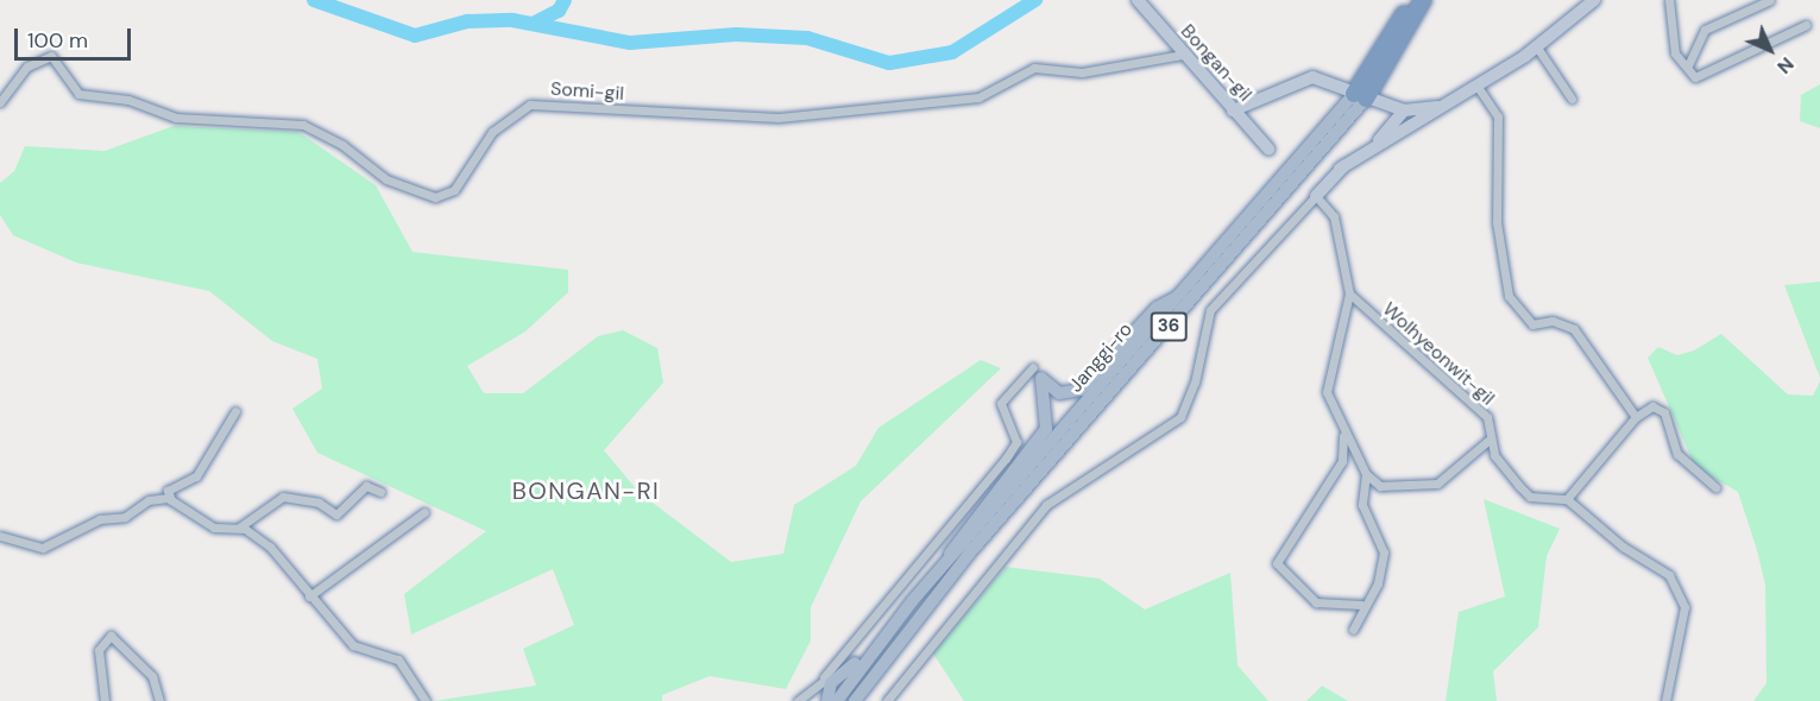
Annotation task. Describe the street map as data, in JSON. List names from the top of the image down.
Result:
{
  "streets": {
    "highway": ["36", "Janggi-ro"],
    "street": ["Bongan-gil", "Somi-gil", "Wolhyeonwit-gil"]
  },
  "crossings": [
    ["Bongan-gil", "Somi-gil"]
  ],
  "districts": ["BONGAN-RI"],
  "scale_bar": "100 m",
  "north": "bottom right"
}
